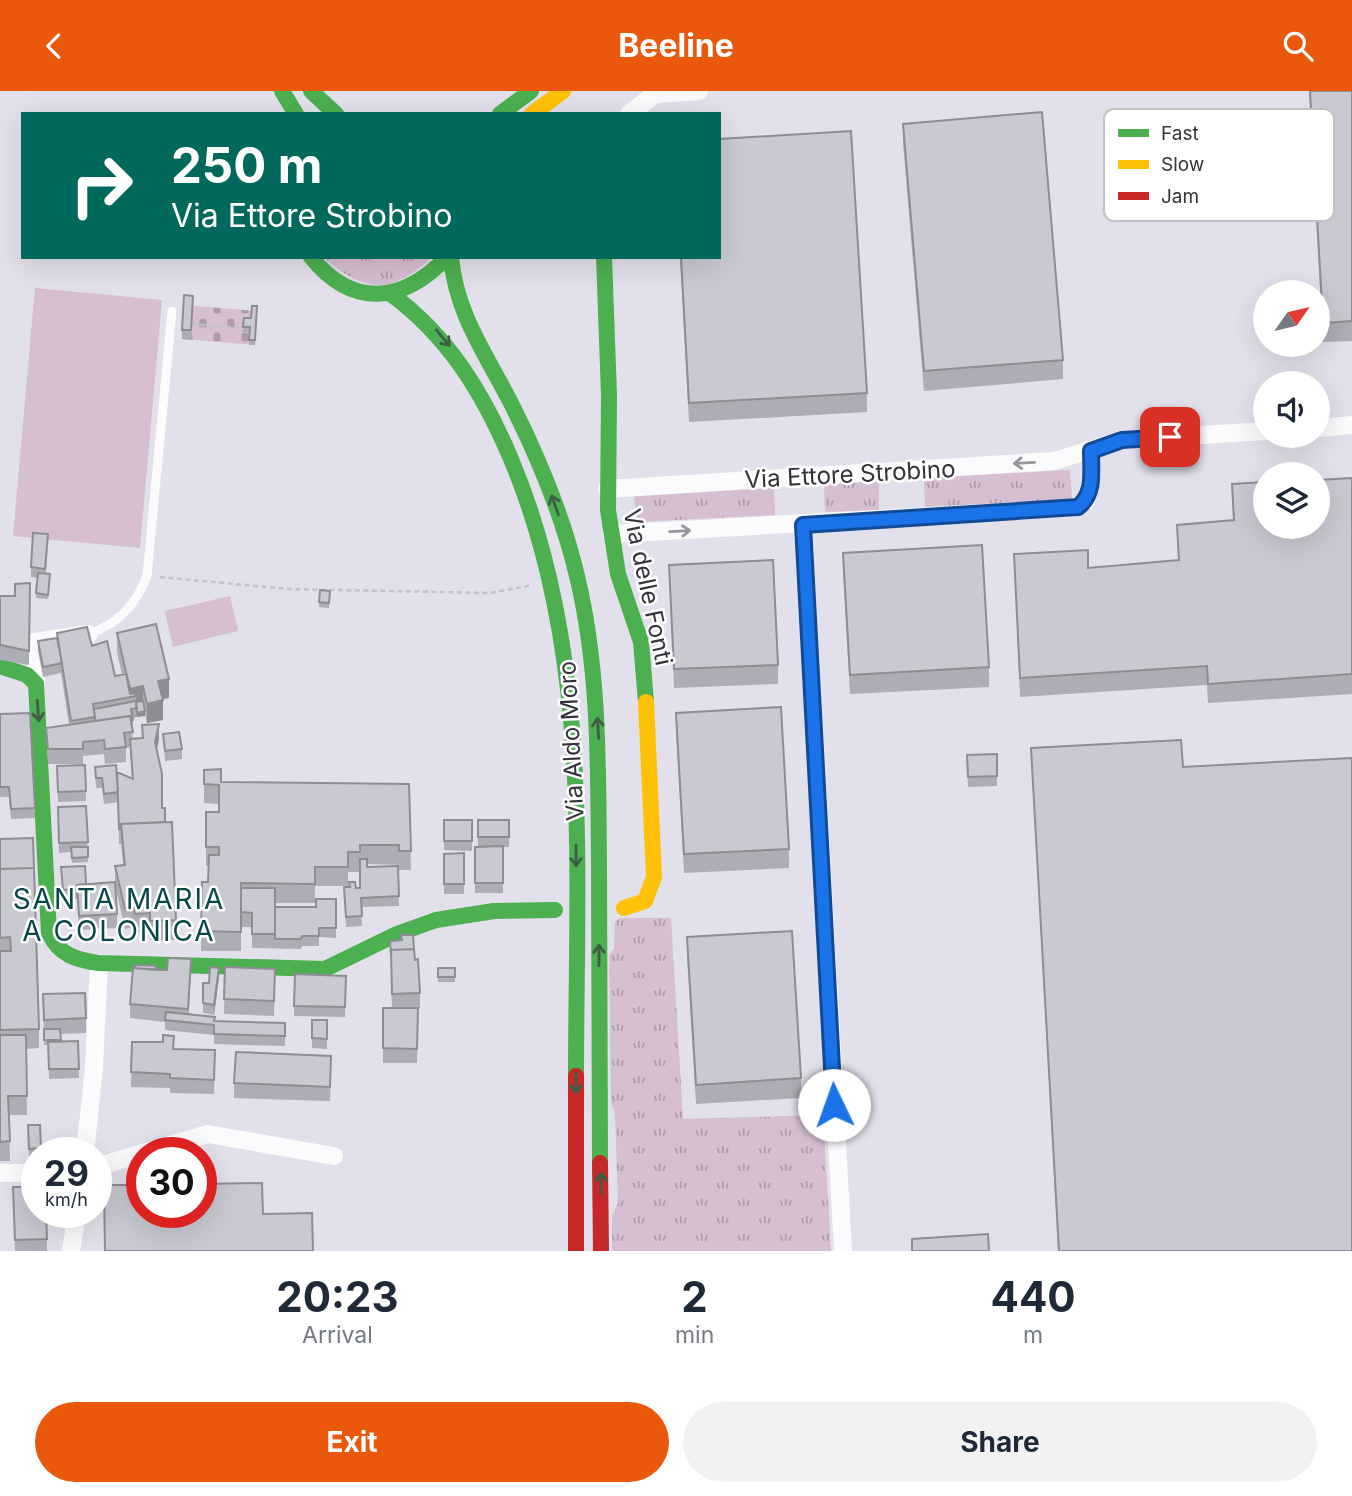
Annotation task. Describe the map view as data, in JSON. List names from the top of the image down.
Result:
{
  "streets": {
    "street": ["Via Ettore Strobino", "Via delle Fonti", "Via Aldo Moro"]
  },
  "crossings": [
    ["Via Ettore Strobino", "Via delle Fonti"]
  ],
  "districts": ["SANTA MARIA A COLONICA"],
  "legend": ["Fast", "Slow", "Jam"],
  "north": "top right",
  "page": {
    "header": "Beeline",
    "turn": ["250 m", "Via Ettore Strobino"],
    "speed": "29 km/h",
    "limit": "30",
    "eta": [
      "20:23",
      "Arrival",
      "2",
      "min",
      "440",
      "m"
    ],
    "buttons": ["Exit", "Share"]
  }
}
